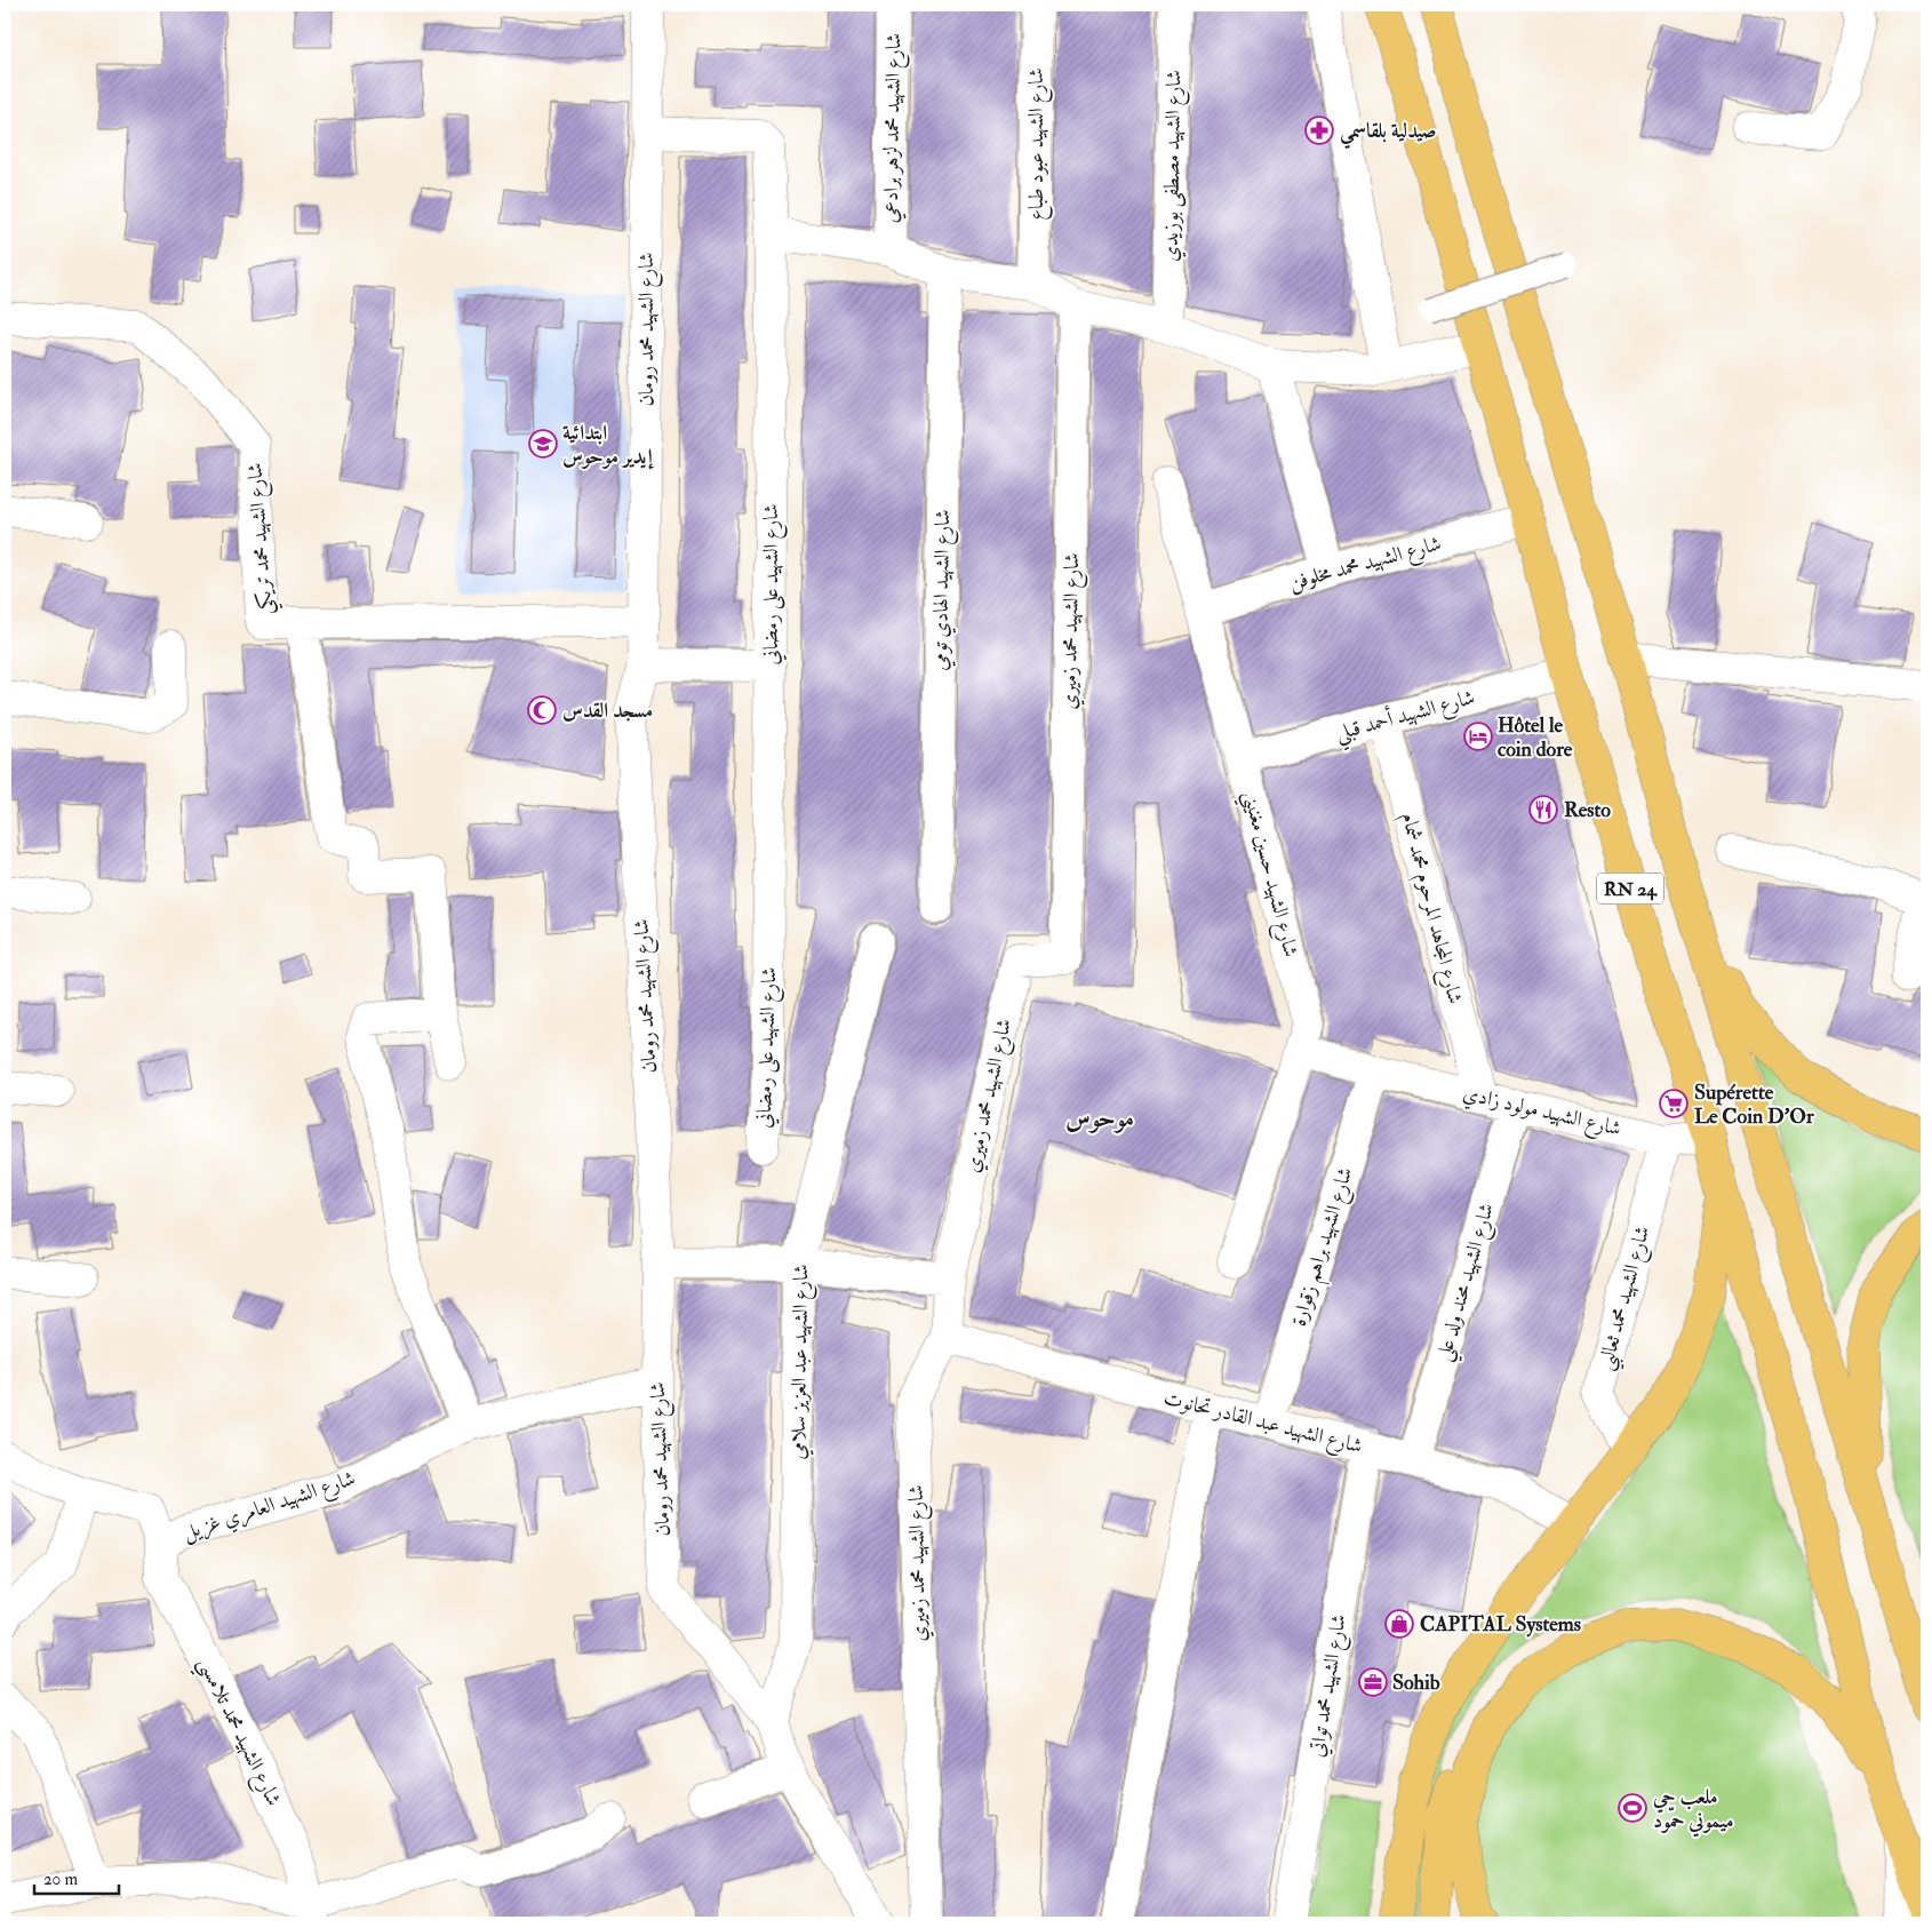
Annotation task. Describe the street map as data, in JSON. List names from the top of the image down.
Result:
{
  "streets": {
    "highway": ["RN 24"],
    "street": [
      "شارع الشهيد محمد لزهر برادعي",
      "شارع الشهيد عبود طباع",
      "شارع الشهيد مصطفى بوزيدي",
      "شارع الشهيد محمد رومان",
      "شارع الشهيد محمد تريكي",
      "شارع الشهيد محمد مخلوفن",
      "شارع الشهيد على رمضاني",
      "شارع الشهيد الهادي تومي",
      "شارع الشهيد محمد زميري",
      "شارع الشهيد أحمد قبلي",
      "شارع الشهيد حسين مغنيني",
      "شارع المجاهد المرحوم محمد شمام",
      "شارع الشهيد مولود زادي",
      "شارع الشهيد براهم زقوارة",
      "شارع الشهيد محند ولد علي",
      "شارع الشهيد محمد ثعالبي",
      "شارع الشهيد عبد العزيز سلامي",
      "شارع الشهيد عبد القادر تحانوت",
      "شارع الشهيد العامري غزيل",
      "شارع الشهيد محمد تواتي",
      "شارع الشهيد محمد تلامسي"
    ]
  },
  "crossings": [
    ["شارع الشهيد محمد رومان", "شارع الشهيد محمد تريكي"],
    ["شارع الشهيد محمد رومان", "شارع الشهيد على رمضاني"],
    ["شارع الشهيد محمد رومان", "شارع الشهيد عبد العزيز سلامي"],
    ["شارع الشهيد محمد رومان", "شارع الشهيد العامري غزيل"],
    ["شارع الشهيد محمد مخلوفن", "شارع الشهيد حسين مغنيني"],
    ["شارع الشهيد محمد مخلوفن", "RN 24"],
    ["شارع الشهيد محمد زميري", "شارع الشهيد عبد القادر تحانوت"],
    ["شارع الشهيد أحمد قبلي", "شارع الشهيد حسين مغنيني"],
    ["شارع الشهيد أحمد قبلي", "RN 24"],
    ["شارع الشهيد أحمد قبلي", "شارع المجاهد المرحوم محمد شمام"],
    ["شارع الشهيد حسين مغنيني", "شارع الشهيد مولود زادي"],
    ["RN 24", "شارع الشهيد مولود زادي"],
    ["شارع المجاهد المرحوم محمد شمام", "شارع الشهيد مولود زادي"],
    ["شارع الشهيد مولود زادي", "شارع الشهيد براهم زقوارة"],
    ["شارع الشهيد مولود زادي", "شارع الشهيد محند ولد علي"],
    ["شارع الشهيد مولود زادي", "شارع الشهيد محمد ثعالبي"],
    ["شارع الشهيد براهم زقوارة", "شارع الشهيد عبد القادر تحانوت"],
    ["شارع الشهيد محند ولد علي", "شارع الشهيد عبد القادر تحانوت"],
    ["شارع الشهيد عبد القادر تحانوت", "شارع الشهيد محمد تواتي"],
    ["شارع الشهيد العامري غزيل", "شارع الشهيد محمد تلامسي"]
  ],
  "districts": ["موحوس"],
  "places": {
    "pharmacy": ["صيدلية بلقاسمي"],
    "school or university": ["ابتدائية إيدير موحوس"],
    "mosque": ["مسجد القدس"],
    "hotel": ["Hôtel le coin dore"],
    "restaurant": ["Resto"],
    "supermarket": ["Supérette Le Coin D'Or"],
    "shop": ["CAPITAL Systems"],
    "office": ["Sohib"],
    "sports": ["ملعب حي ميموني حمّود"]
  },
  "scale_bar": "20 m"
}
